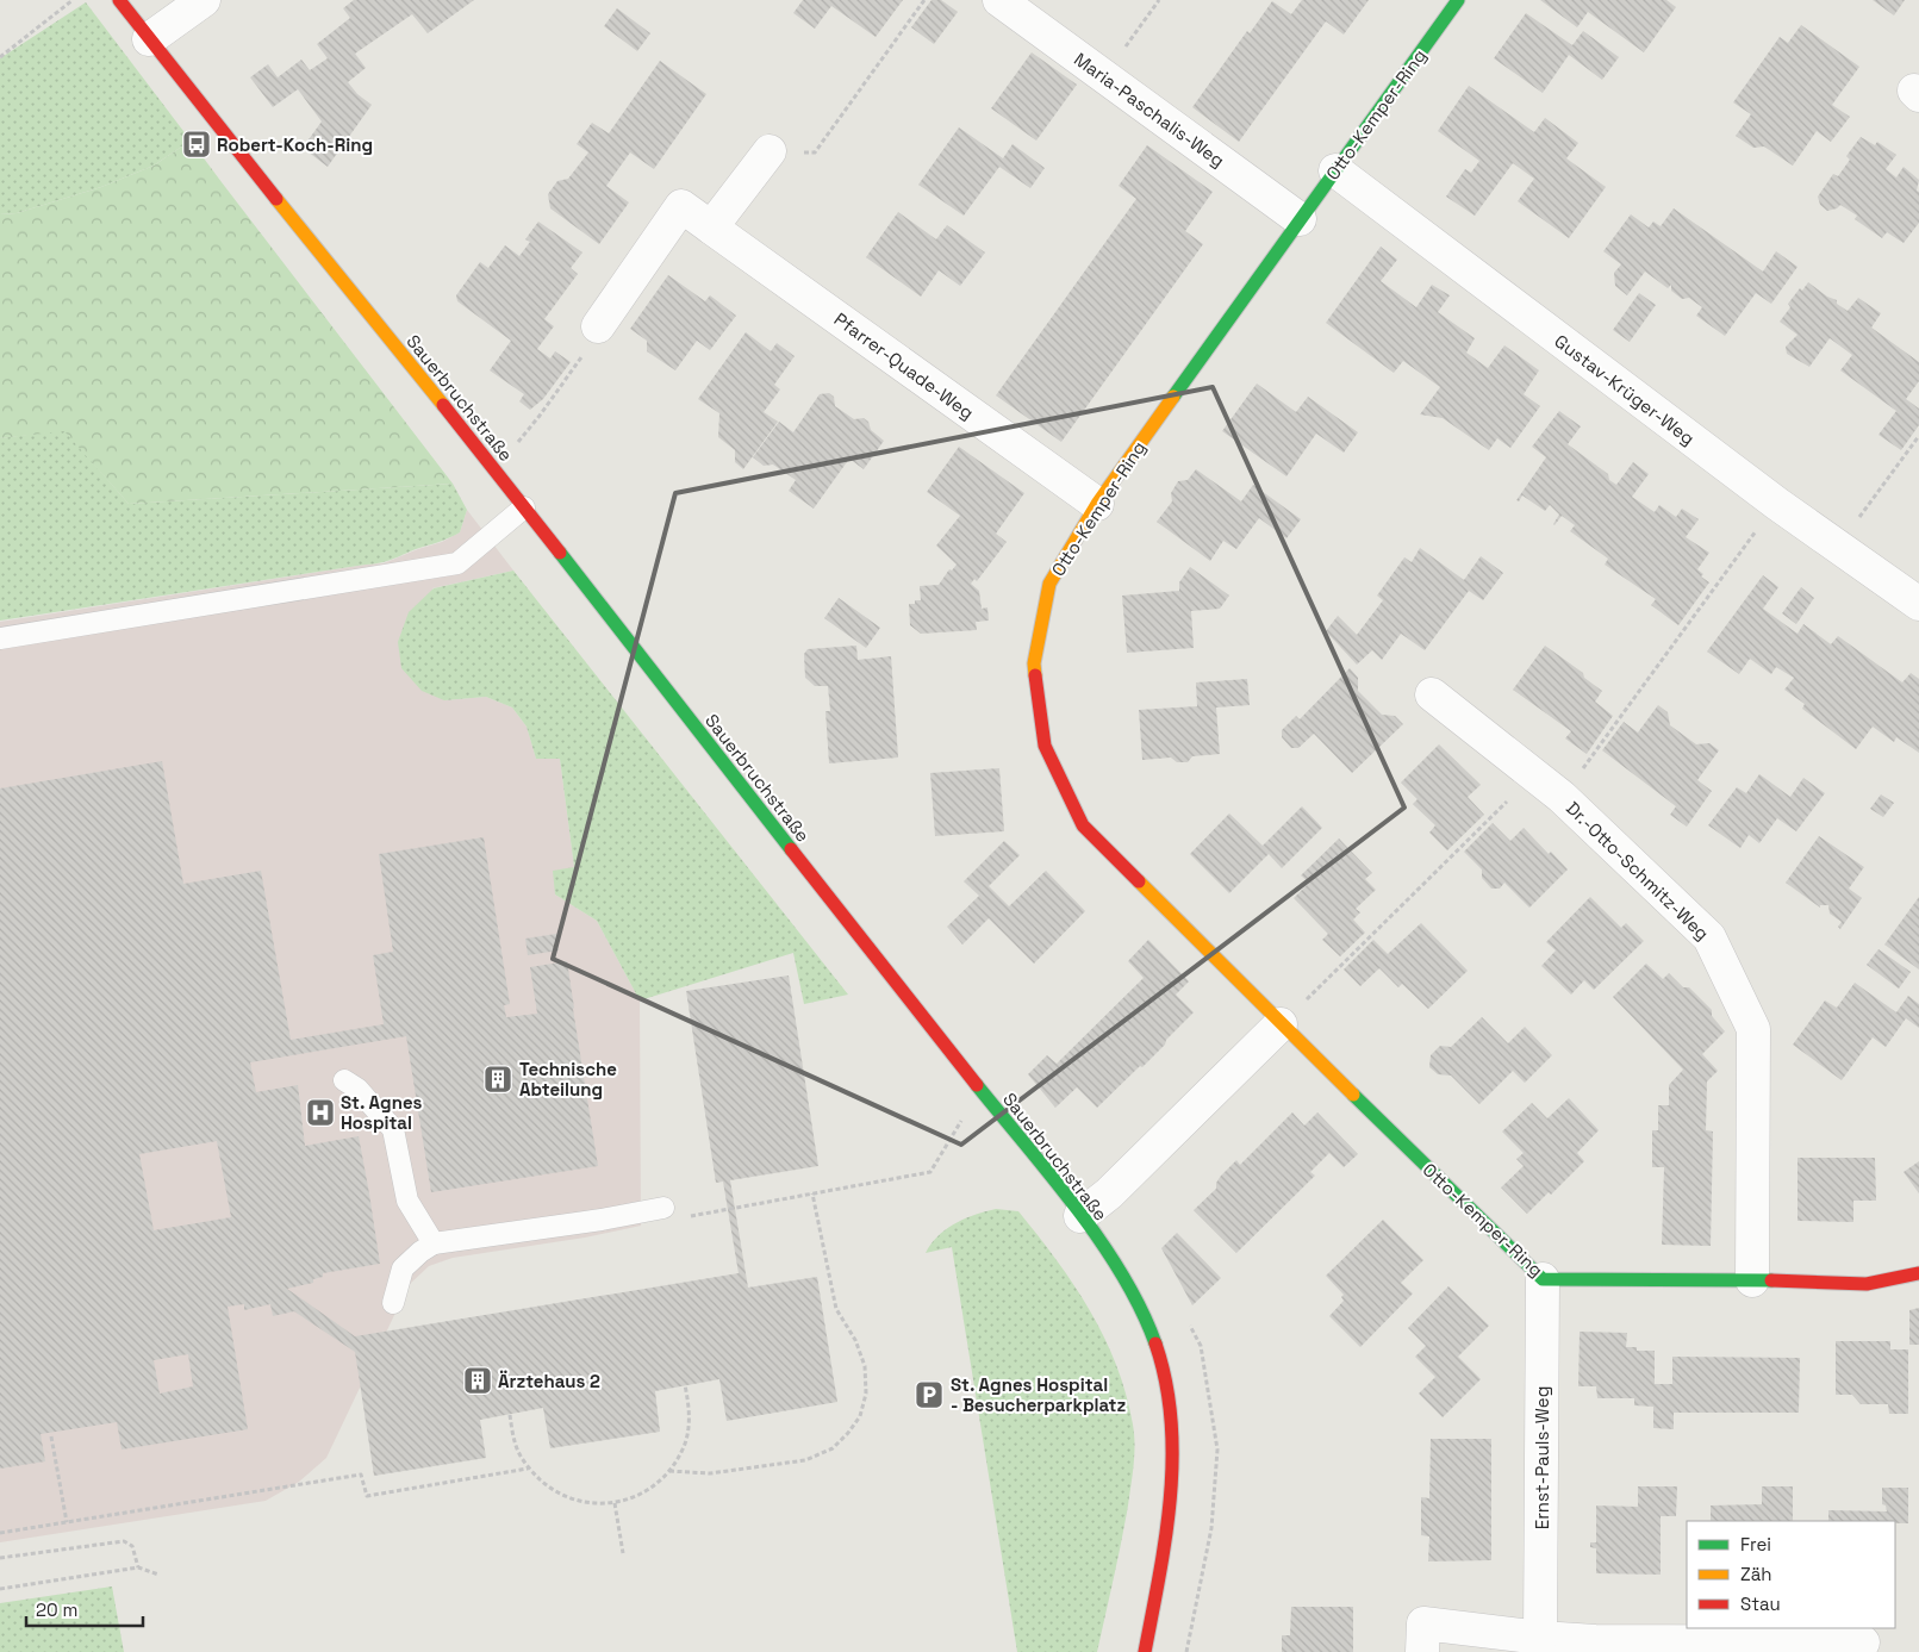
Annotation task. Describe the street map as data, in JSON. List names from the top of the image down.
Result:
{
  "streets": {
    "street": [
      "Maria-Paschalis-Weg",
      "Otto-Kemper-Ring",
      "Pfarrer-Quade-Weg",
      "Gustav-Krüger-Weg",
      "Sauerbruchstraße",
      "Dr.-Otto-Schmitz-Weg",
      "Ernst-Pauls-Weg"
    ]
  },
  "crossings": [
    ["Maria-Paschalis-Weg", "Otto-Kemper-Ring"],
    ["Otto-Kemper-Ring", "Pfarrer-Quade-Weg"],
    ["Otto-Kemper-Ring", "Gustav-Krüger-Weg"],
    ["Otto-Kemper-Ring", "Dr.-Otto-Schmitz-Weg"],
    ["Otto-Kemper-Ring", "Ernst-Pauls-Weg"]
  ],
  "places": {
    "bus stop": ["Robert-Koch-Ring"],
    "building": ["Technische Abteilung", "Ärztehaus 2"],
    "hospital": ["St. Agnes Hospital"],
    "parking": ["St. Agnes Hospital - Besucherparkplatz"]
  },
  "legend": ["Frei", "Zäh", "Stau"],
  "scale_bar": "20 m"
}
